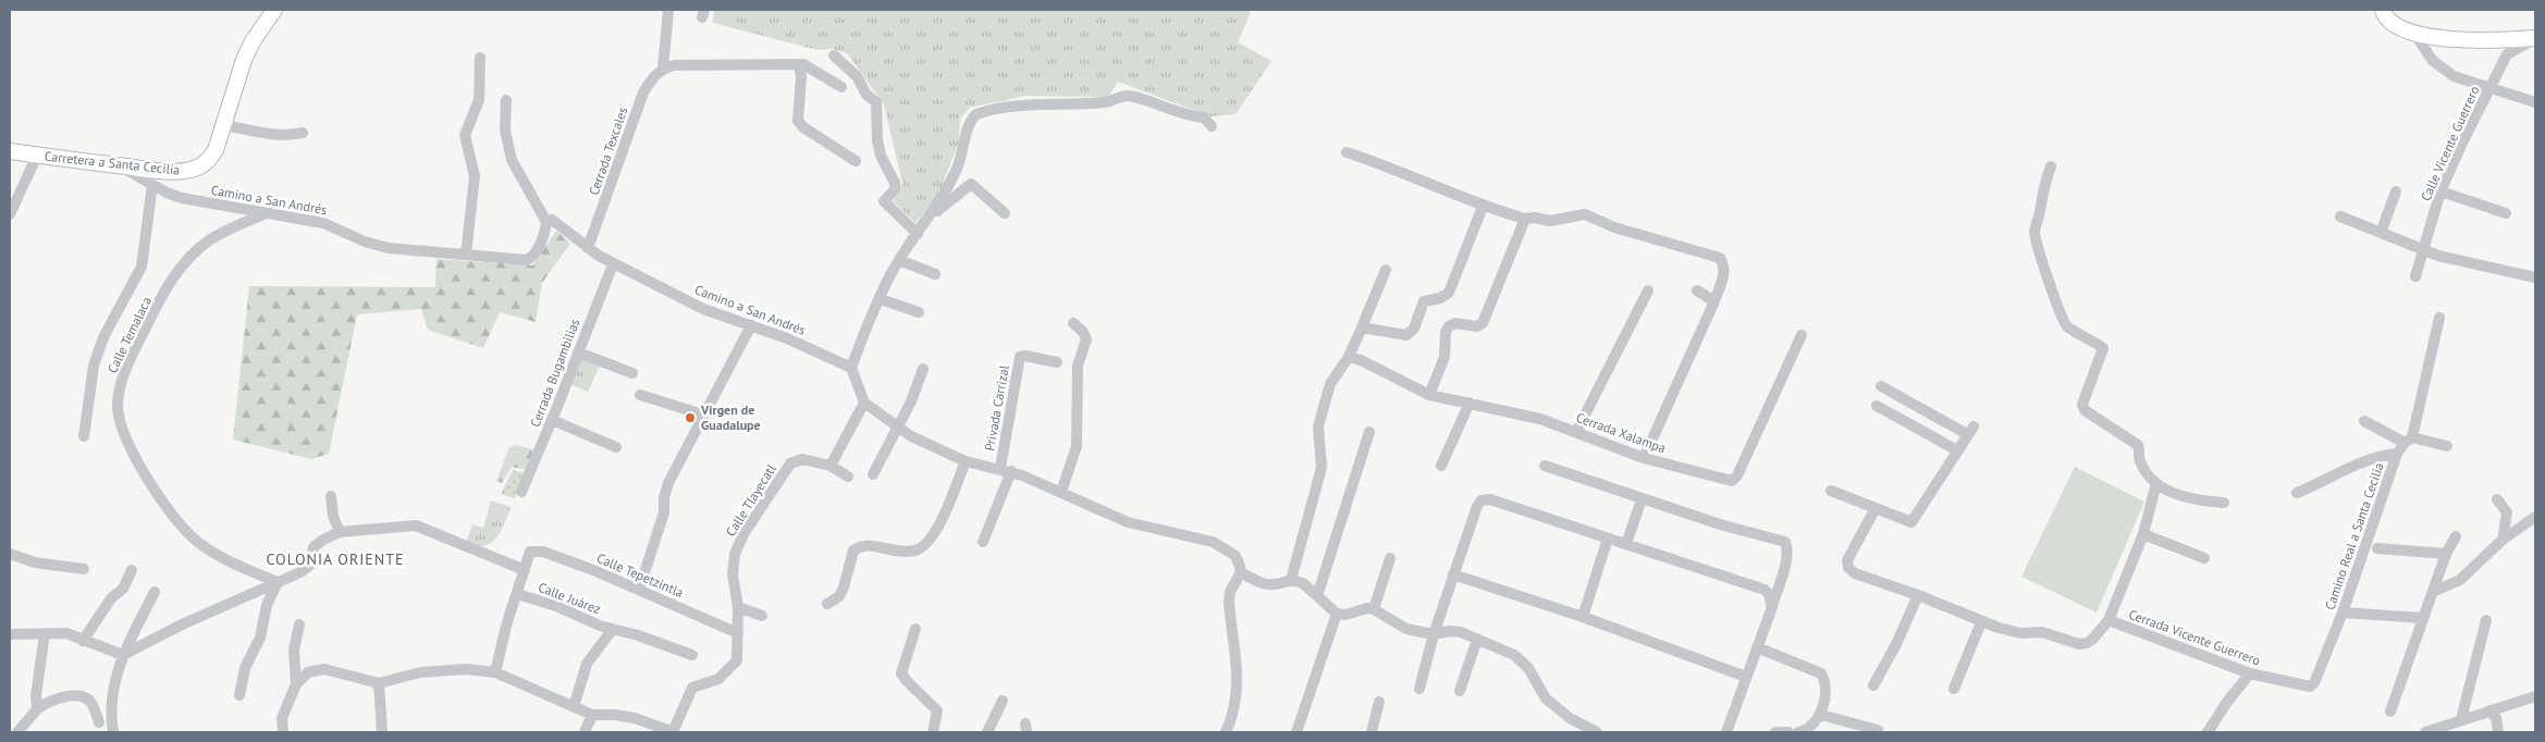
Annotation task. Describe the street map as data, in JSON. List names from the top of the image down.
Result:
{
  "streets": {
    "main road": ["Carretera a Santa Cecilia"],
    "street": [
      "Calle Vicente Guerrero",
      "Cerrada Texcales",
      "Camino a San Andrés",
      "Calle Temalaca",
      "Cerrada Bugambilias",
      "Privada Carrizal",
      "Cerrada Xalampa",
      "Calle Tlayecatl",
      "Camino Real a Santa Cecilia",
      "Calle Tepetzintla",
      "Calle Juárez",
      "Cerrada Vicente Guerrero"
    ]
  },
  "crossings": [
    ["Cerrada Texcales", "Camino a San Andrés"],
    ["Carretera a Santa Cecilia", "Camino a San Andrés"],
    ["Camino a San Andrés", "Calle Temalaca"],
    ["Camino a San Andrés", "Cerrada Bugambilias"],
    ["Calle Tlayecatl", "Calle Tepetzintla"],
    ["Camino Real a Santa Cecilia", "Cerrada Vicente Guerrero"]
  ],
  "districts": ["COLONIA ORIENTE"],
  "places": ["Virgen de Guadalupe"]
}
